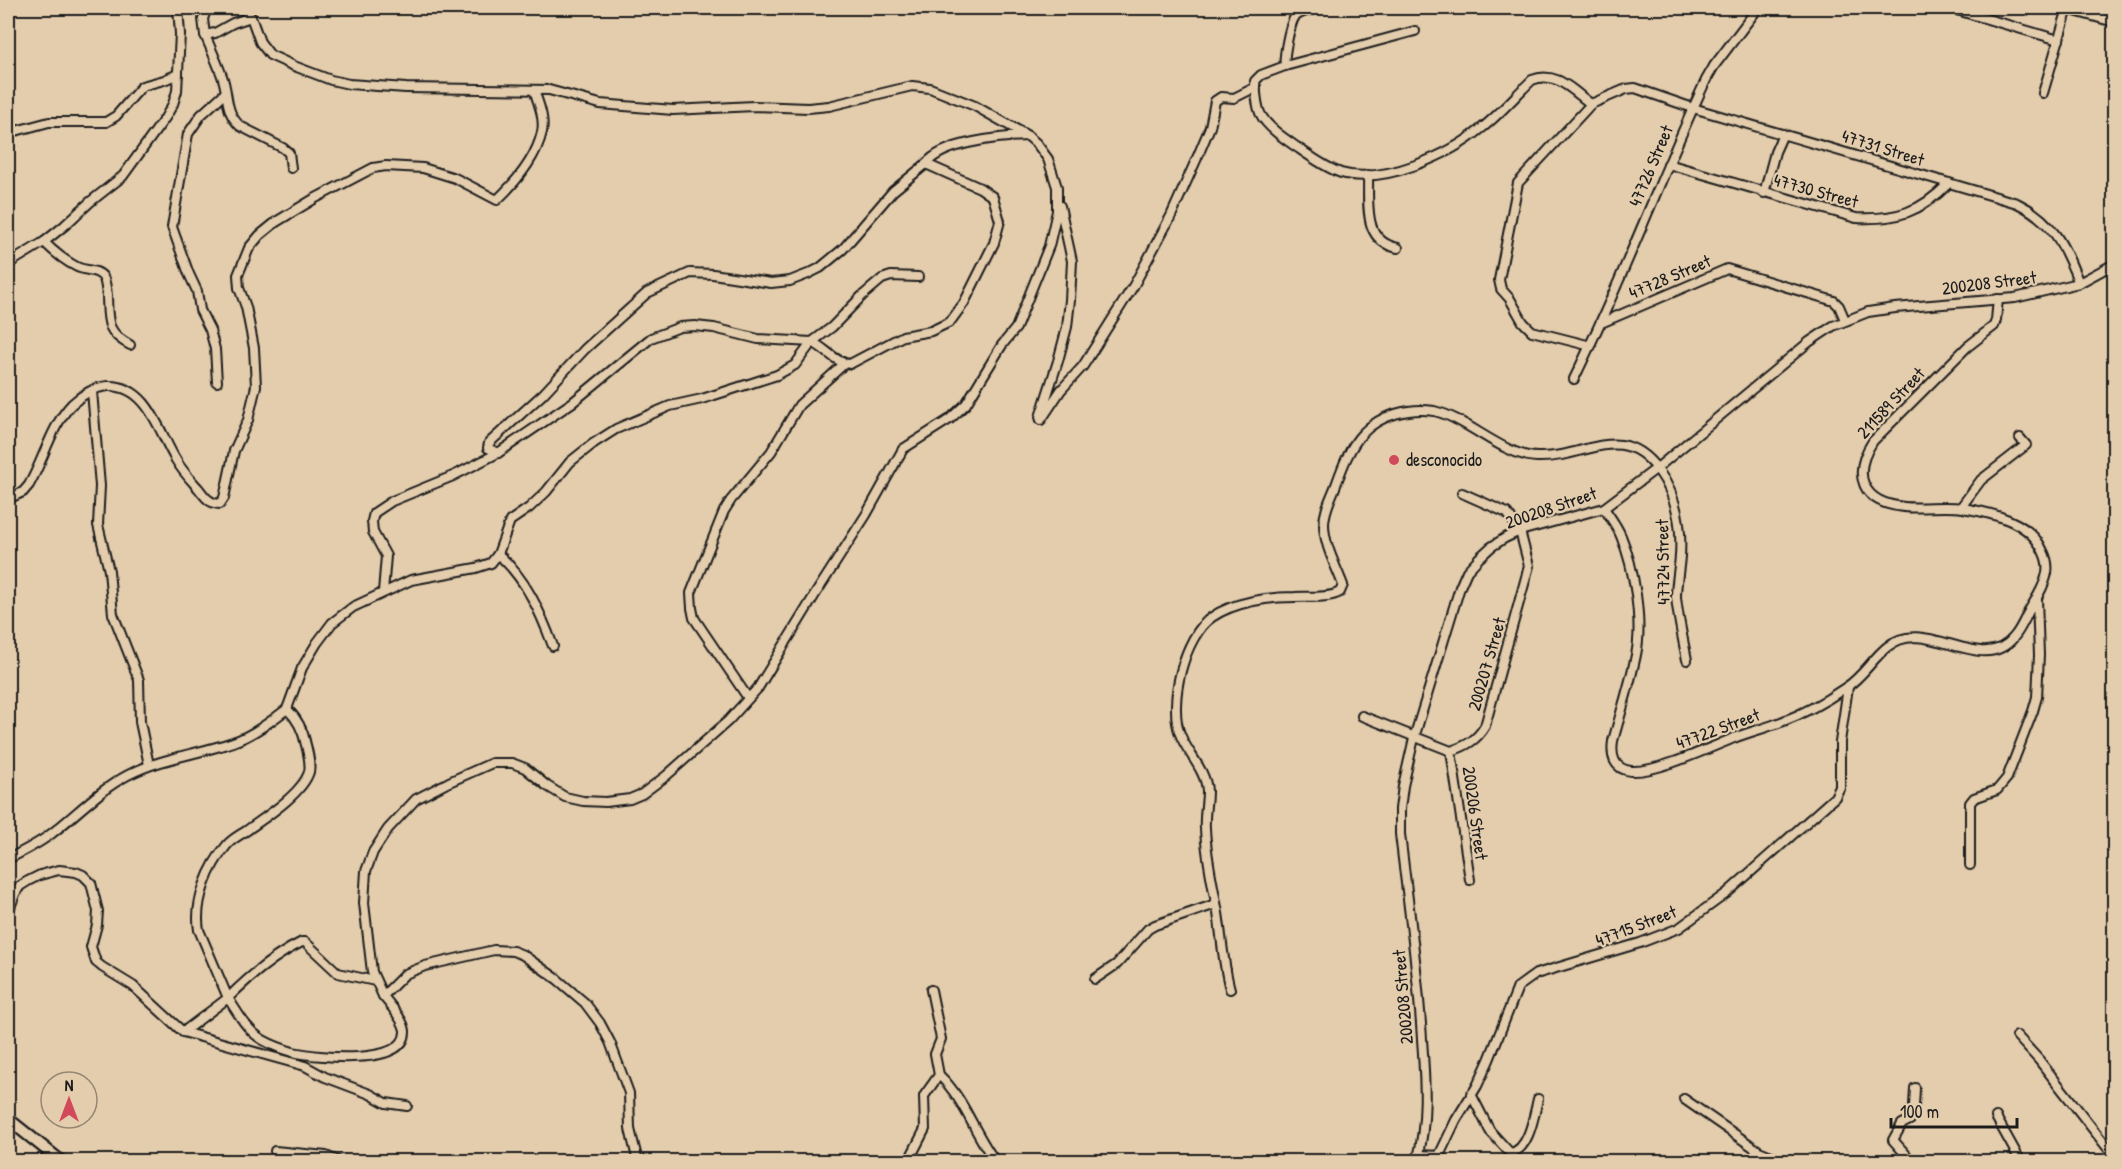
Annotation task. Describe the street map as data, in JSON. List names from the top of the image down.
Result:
{
  "streets": {
    "street": [
      "47731 Street",
      "47726 Street",
      "47730 Street",
      "47728 Street",
      "200208 Street",
      "211589 Street",
      "47724 Street",
      "200207 Street",
      "47722 Street",
      "200206 Street",
      "47715 Street"
    ]
  },
  "crossings": [
    ["47731 Street", "47726 Street"],
    ["47731 Street", "47730 Street"],
    ["47731 Street", "200208 Street"],
    ["47726 Street", "47730 Street"],
    ["47726 Street", "47728 Street"],
    ["47728 Street", "200208 Street"],
    ["200208 Street", "211589 Street"],
    ["200208 Street", "47724 Street"],
    ["200208 Street", "200207 Street"],
    ["200208 Street", "47722 Street"],
    ["211589 Street", "47722 Street"],
    ["200207 Street", "200206 Street"],
    ["47722 Street", "47715 Street"]
  ],
  "places": ["desconocido"],
  "scale_bar": "100 m",
  "north": "top"
}
